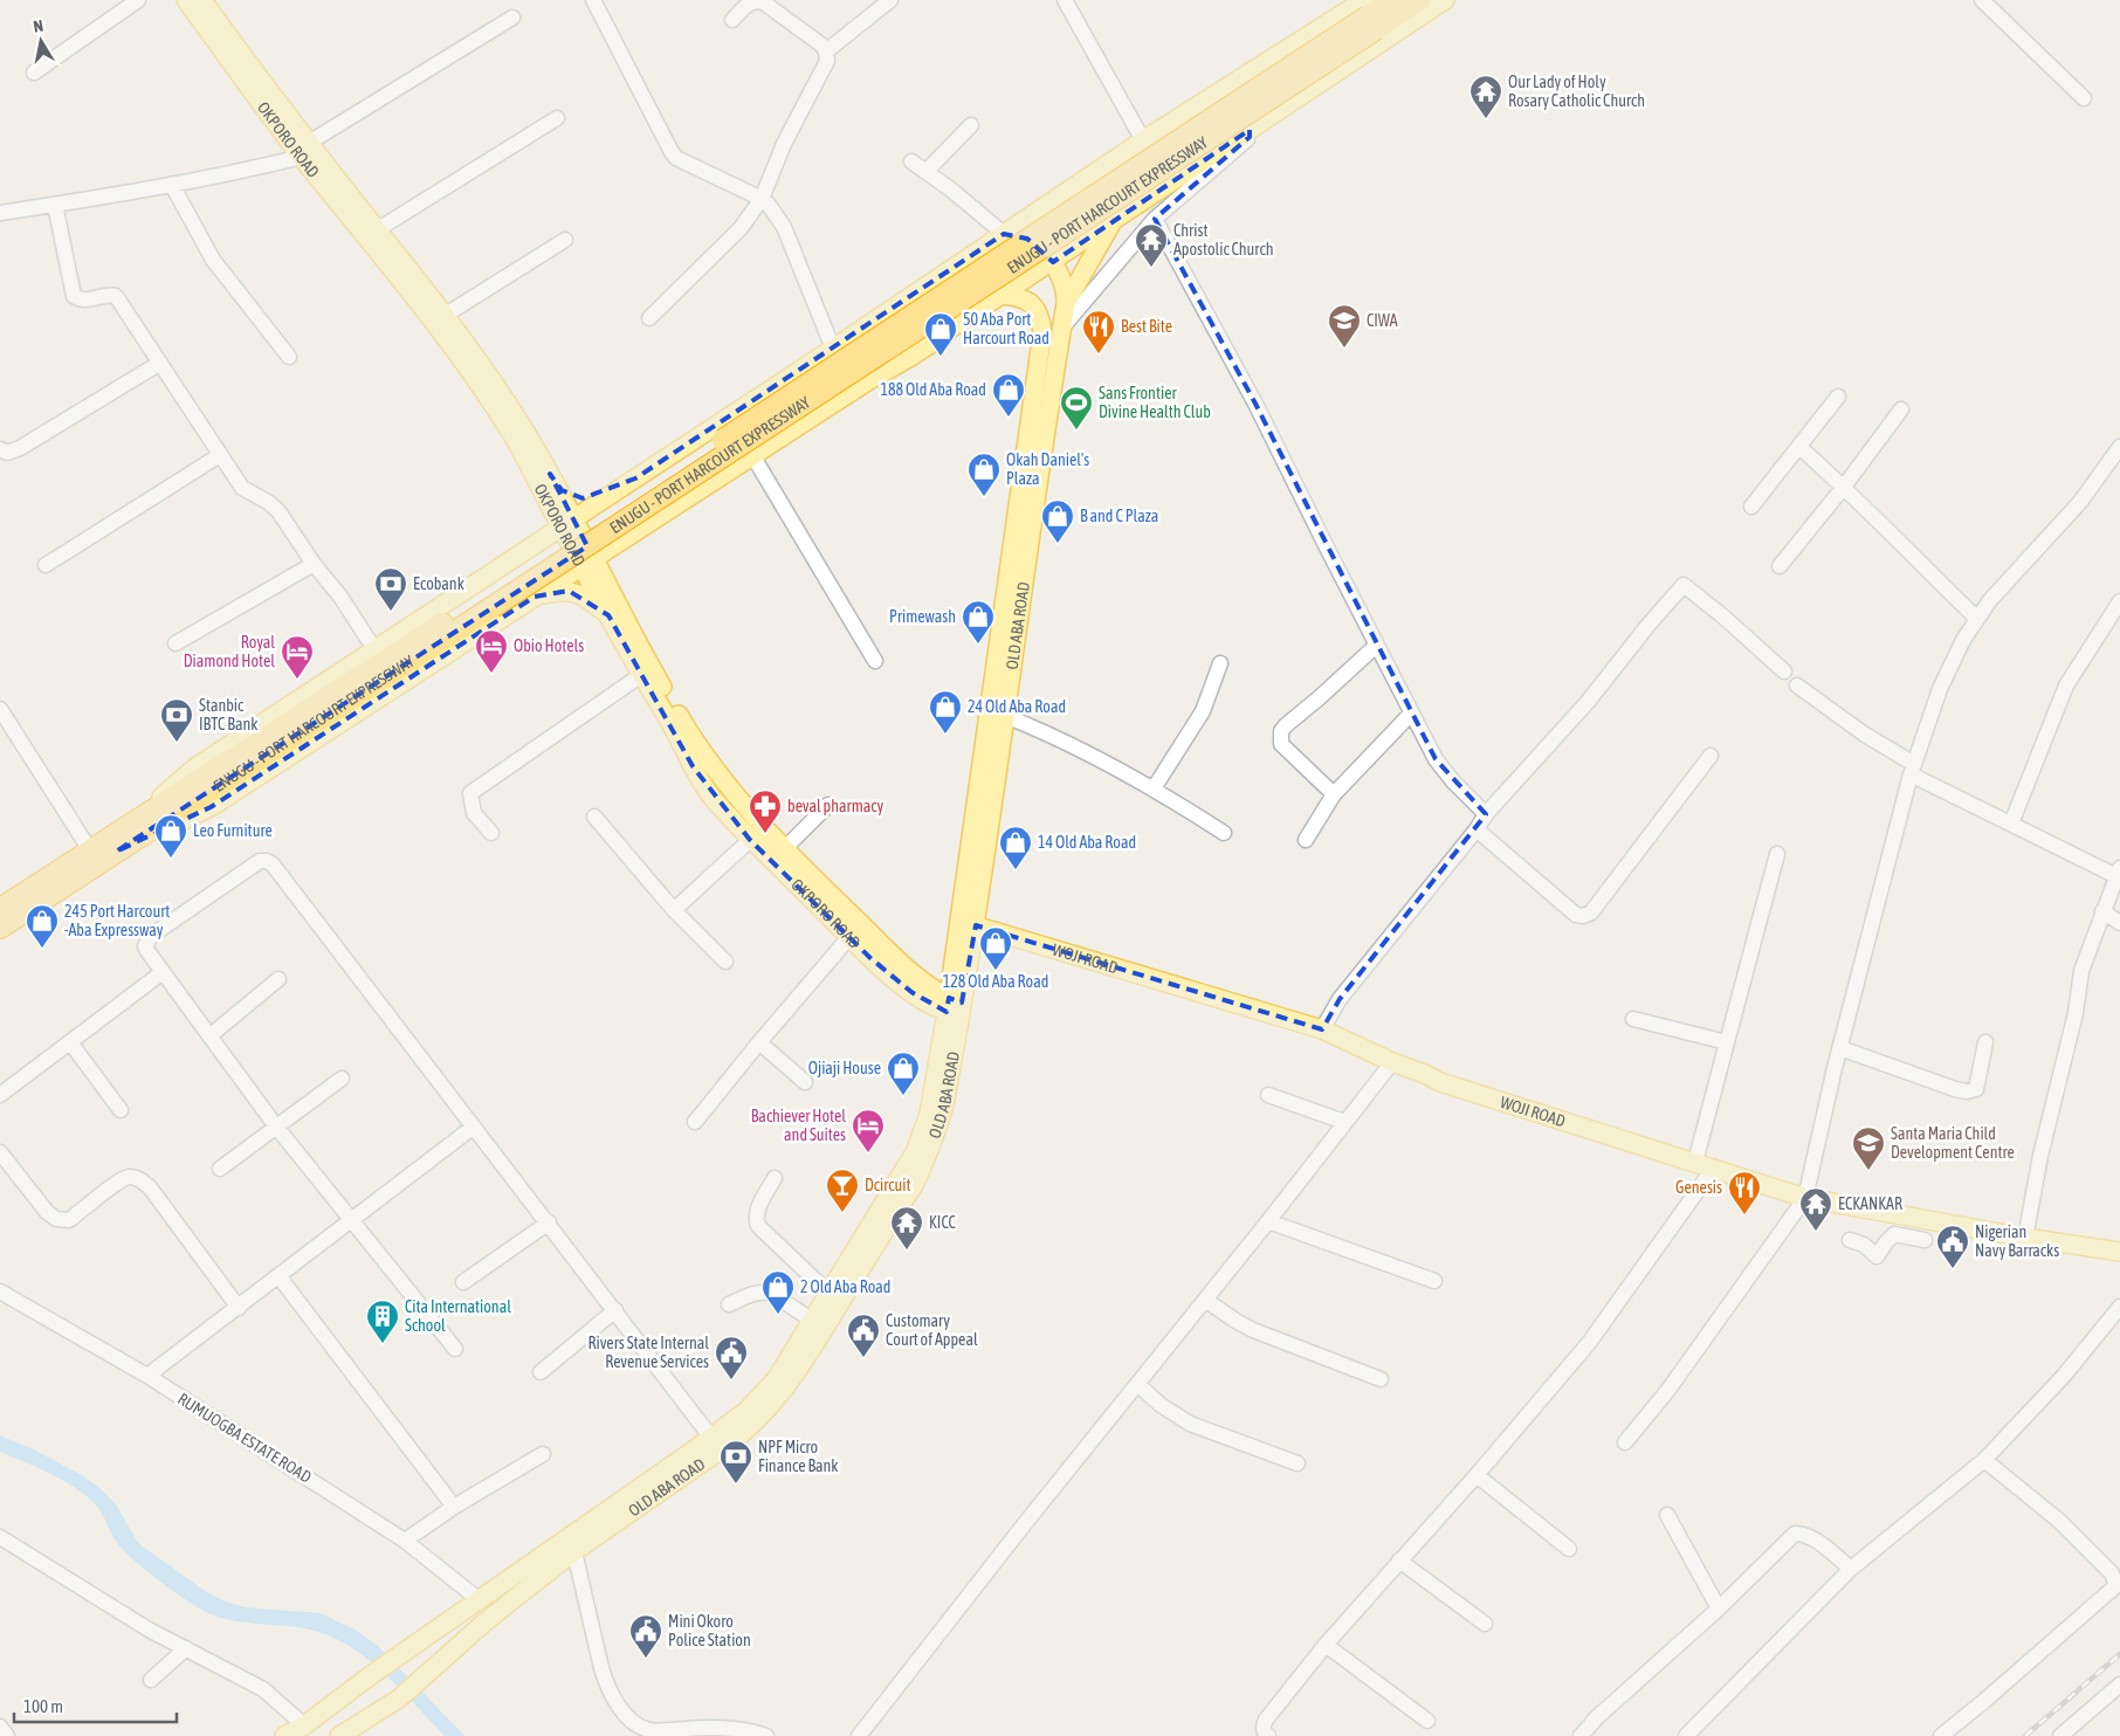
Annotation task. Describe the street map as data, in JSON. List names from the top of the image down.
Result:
{
  "streets": {
    "highway": ["ENUGU - PORT HARCOURT EXPRESSWAY"],
    "main road": ["OKPORO ROAD", "OLD ABA ROAD", "WOJI ROAD"],
    "street": ["RUMUOGBA ESTATE ROAD"]
  },
  "crossings": [
    ["OKPORO ROAD", "OLD ABA ROAD"],
    ["OLD ABA ROAD", "WOJI ROAD"],
    ["OLD ABA ROAD", "RUMUOGBA ESTATE ROAD"]
  ],
  "places": {
    "temple": [
      "Our Lady of Holy Rosary Catholic Church",
      "Christ Apostolic Church",
      "ECKANKAR",
      "KICC"
    ],
    "school or university": ["CIWA", "Santa Maria Child Development Centre"],
    "restaurant": ["Best Bite", "Genesis"],
    "shop": [
      "50 Aba Port Harcourt Road",
      "188 Old Aba Road",
      "Okah Daniel's Plaza",
      "B and C Plaza",
      "Primewash",
      "24 Old Aba Road",
      "Leo Furniture",
      "14 Old Aba Road",
      "245 Port Harcourt -Aba Expressway",
      "128 Old Aba Road",
      "Ojiaji House",
      "2 Old Aba Road"
    ],
    "sports": ["Sans Frontier Divine Health Club"],
    "bank": ["Ecobank", "Stanbic IBTC Bank", "NPF Micro Finance Bank"],
    "hotel": ["Obio Hotels", "Royal Diamond Hotel", "Bachiever Hotel and Suites"],
    "pharmacy": ["beval pharmacy"],
    "bar": ["Dcircuit"],
    "public building": [
      "Nigerian Navy Barracks",
      "Customary Court of Appeal",
      "Rivers State Internal Revenue Services",
      "Mini Okoro Police Station"
    ],
    "building": ["Cita International School"]
  },
  "scale_bar": "100 m",
  "north": "top"
}
